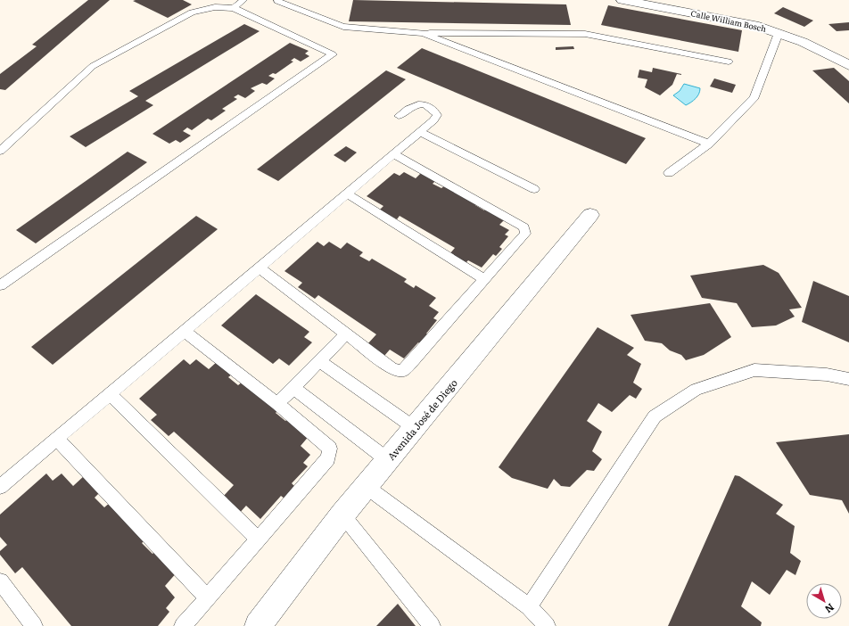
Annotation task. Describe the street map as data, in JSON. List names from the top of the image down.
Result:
{
  "streets": {
    "street": ["Calle William Bosch", "Avenida José de Diego"]
  },
  "north": "bottom right"
}
